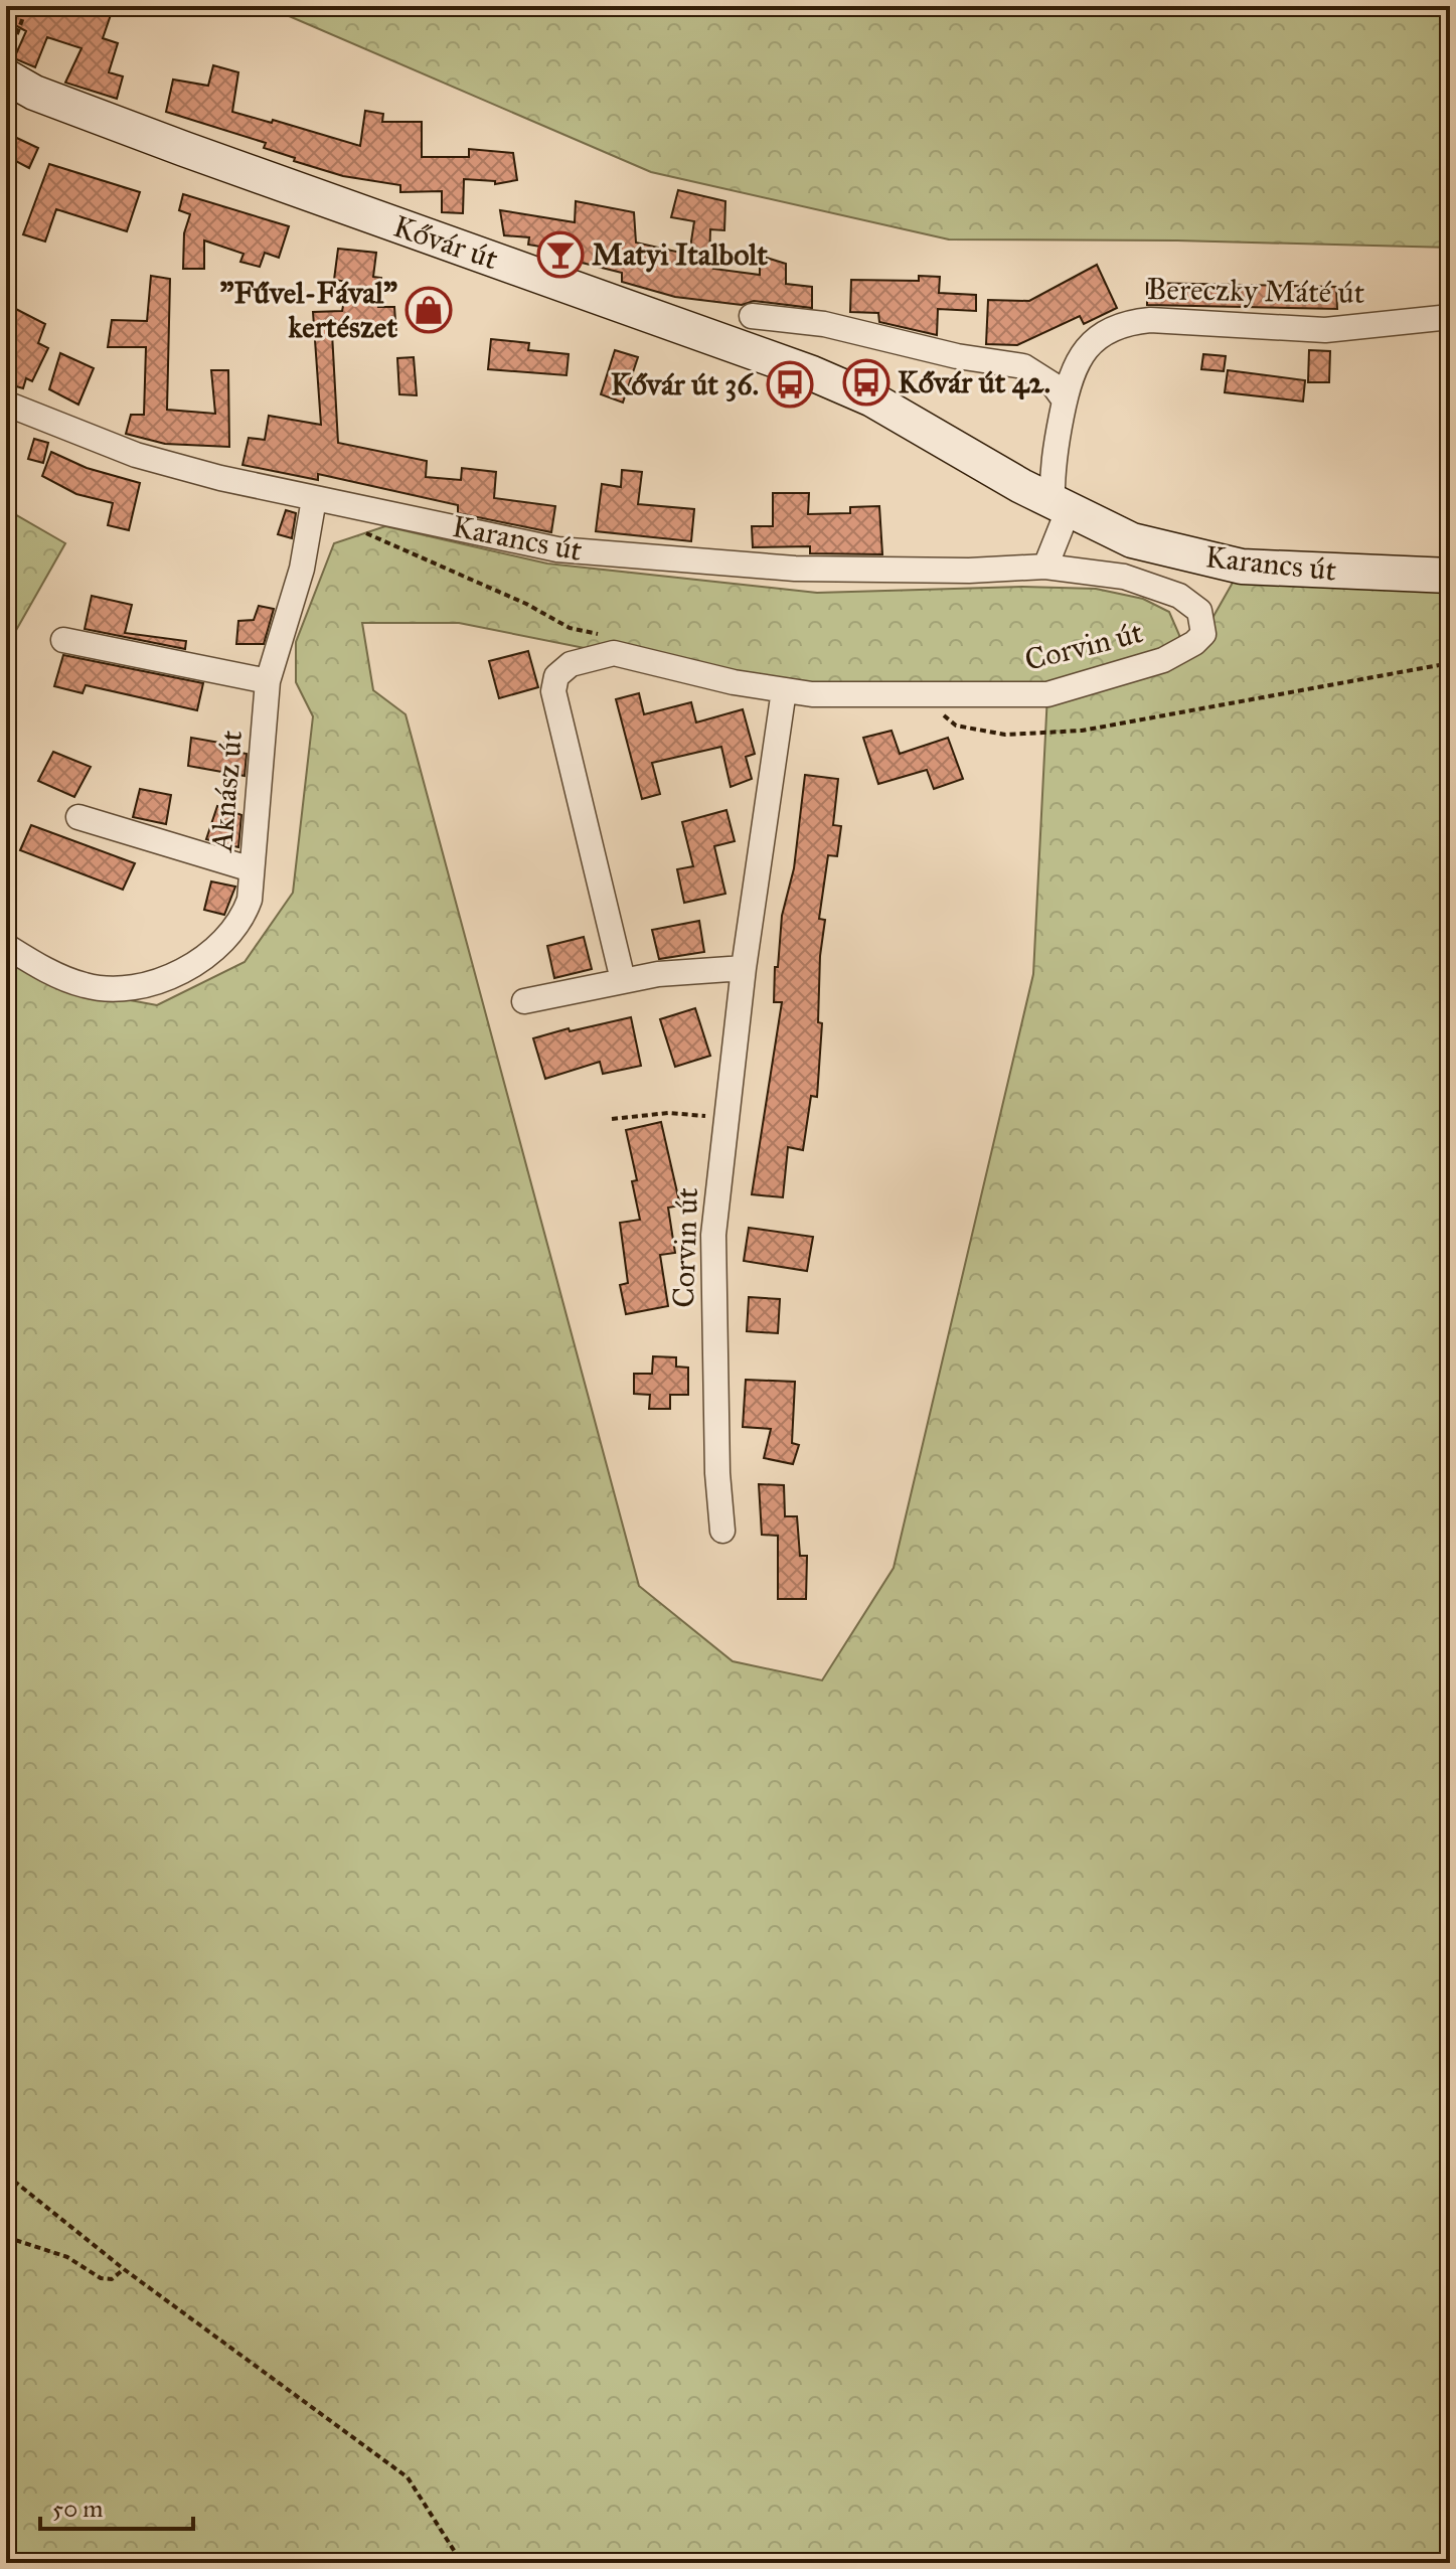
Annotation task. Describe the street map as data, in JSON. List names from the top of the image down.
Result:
{
  "streets": {
    "main road": ["Kővár út", "Karancs út"],
    "street": ["Bereczky Máté út", "Corvin út", "Aknász út"]
  },
  "crossings": [
    ["Kővár út", "Bereczky Máté út"],
    ["Kővár út", "Karancs út"],
    ["Bereczky Máté út", "Karancs út"],
    ["Karancs út", "Corvin út"],
    ["Karancs út", "Aknász út"]
  ],
  "places": {
    "bar": ["Matyi Italbolt"],
    "shop": ["\"Fűvel-Fával\" kertészet"],
    "bus stop": ["Kővár út 42.", "Kővár út 36."]
  },
  "scale_bar": "50 m"
}
